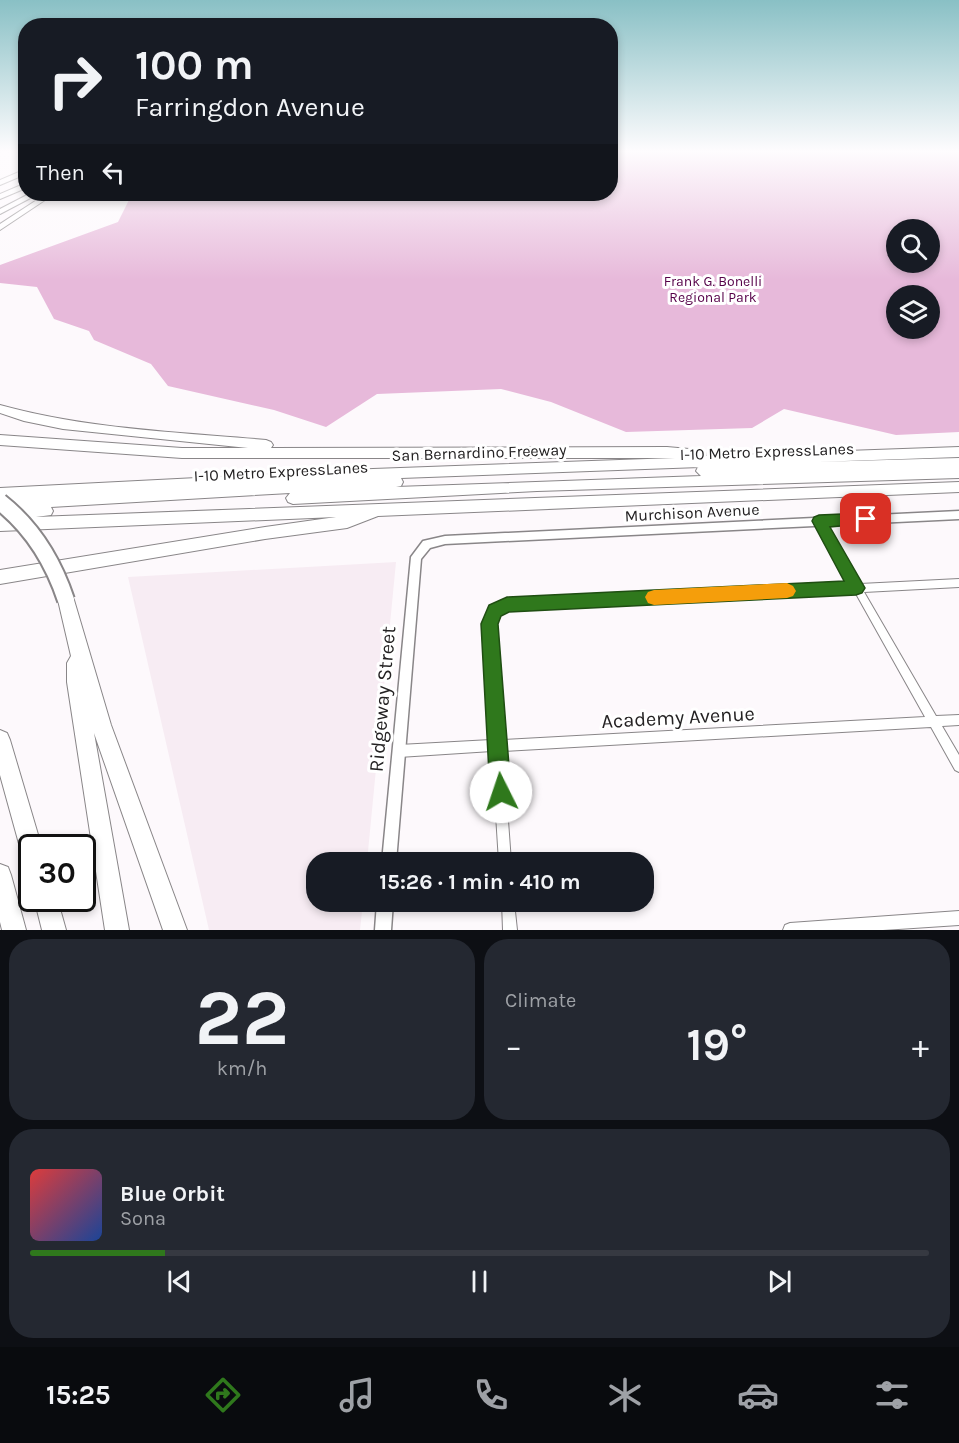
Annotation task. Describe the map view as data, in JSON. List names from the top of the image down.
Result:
{
  "streets": {
    "highway": ["I-10 Metro ExpressLanes", "San Bernardino Freeway"],
    "street": ["Murchison Avenue", "Ridgeway Street", "Academy Avenue"]
  },
  "crossings": [
    ["Murchison Avenue", "Ridgeway Street"],
    ["Ridgeway Street", "Academy Avenue"]
  ],
  "parks": ["Frank G. Bonelli Regional Park"],
  "page": {
    "turn": ["100 m", "Farringdon Avenue"],
    "then": "Then",
    "limit": "30",
    "trip": "15:26 · 1 min · 410 m",
    "tile": [
      ["22", "km/h"],
      "Climate"
    ],
    "heat": ["−", "19°", "+"],
    "song": ["Blue Orbit", "Sona"],
    "tabs": "15:25"
  }
}
